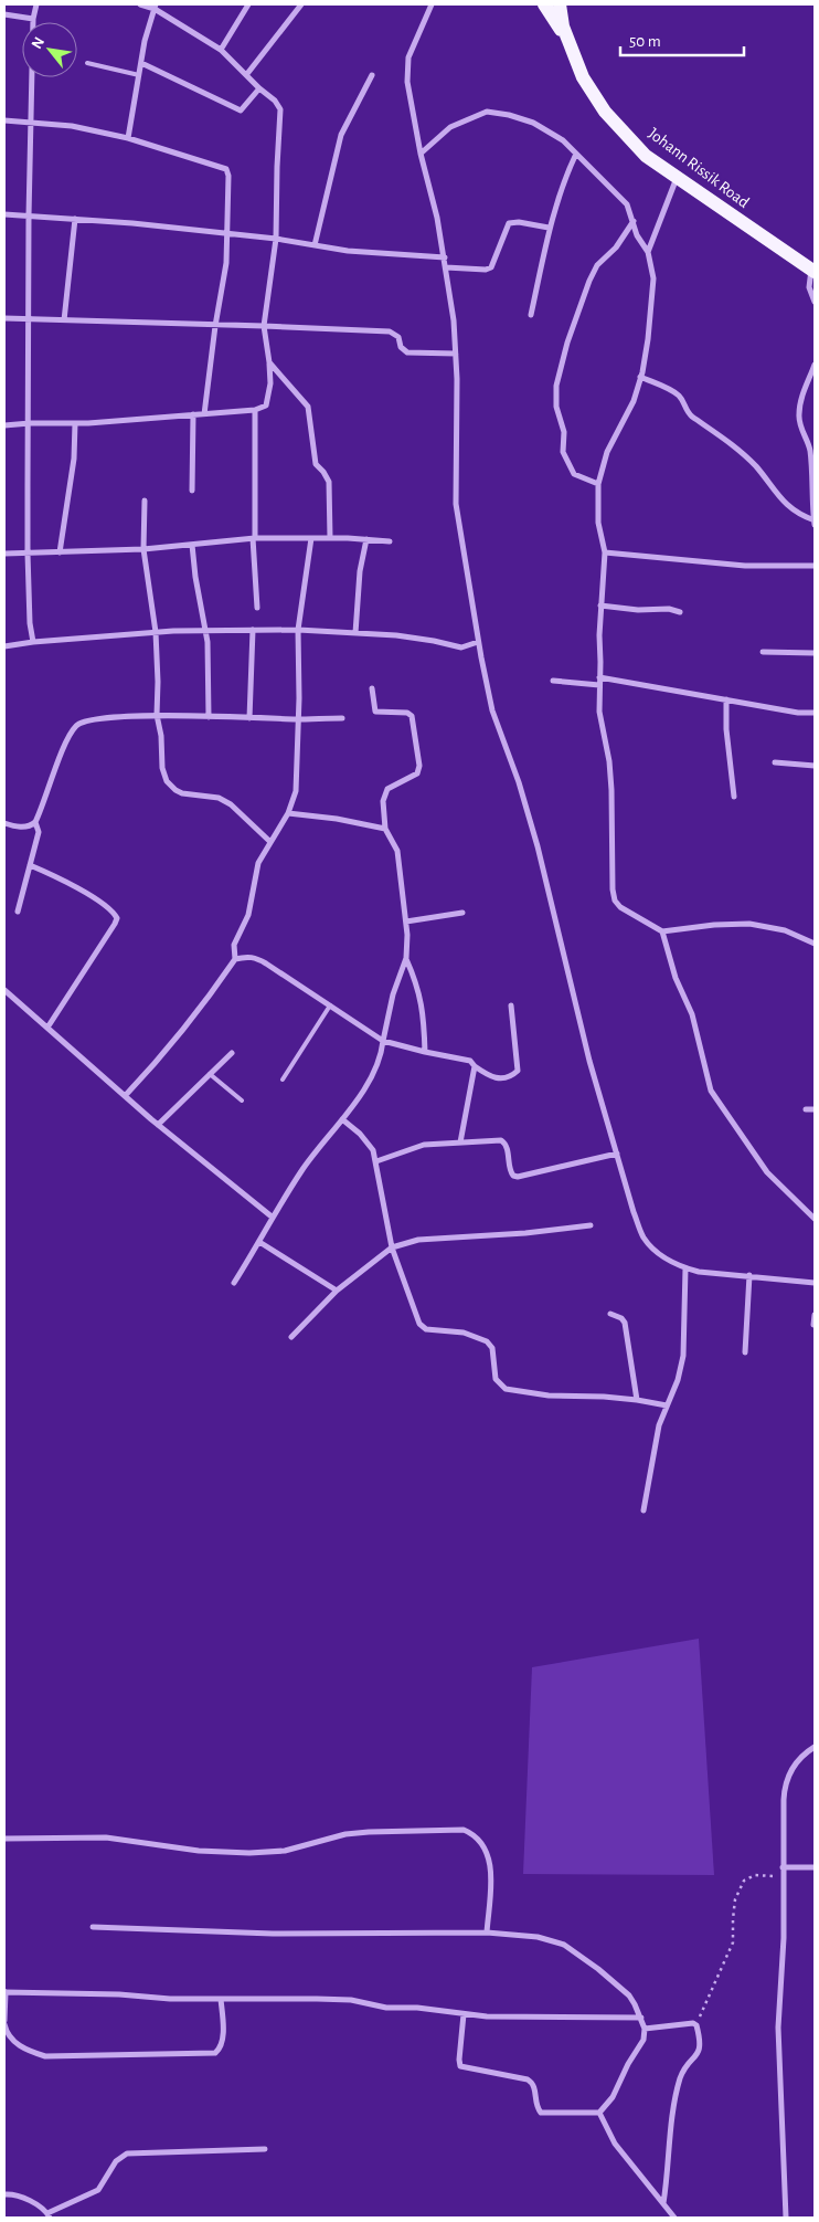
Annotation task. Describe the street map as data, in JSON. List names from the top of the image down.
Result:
{
  "streets": {
    "main road": ["Johann Rissik Road"]
  },
  "scale_bar": "50 m",
  "north": "top left"
}
